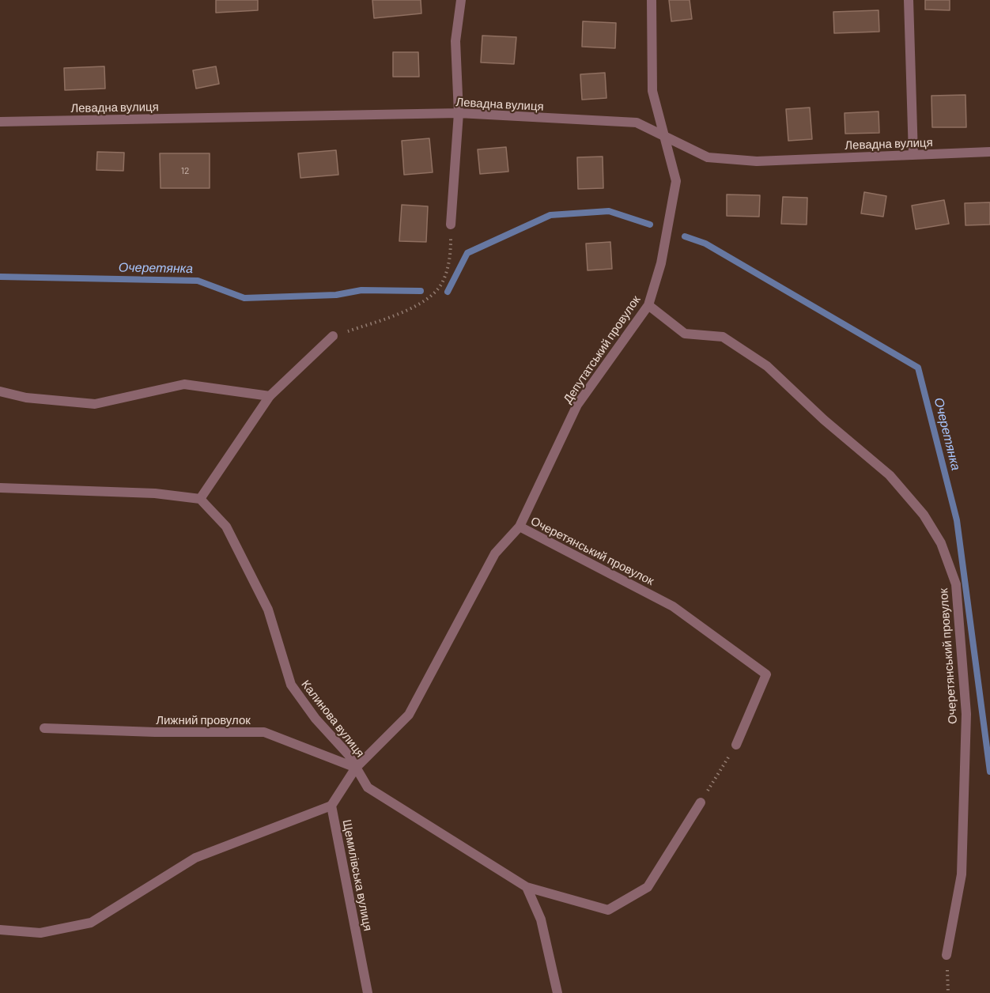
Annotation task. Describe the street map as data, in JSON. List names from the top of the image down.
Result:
{
  "streets": {
    "street": [
      "Левадна вулиця",
      "Депутатський провулок",
      "Очеретянський провулок",
      "Калинова вулиця",
      "Лижний провулок",
      "Щемилівська вулиця"
    ]
  },
  "crossings": [
    ["Левадна вулиця", "Депутатський провулок"],
    ["Депутатський провулок", "Очеретянський провулок"],
    ["Депутатський провулок", "Калинова вулиця"],
    ["Депутатський провулок", "Лижний провулок"],
    ["Депутатський провулок", "Щемилівська вулиця"],
    ["Калинова вулиця", "Лижний провулок"],
    ["Калинова вулиця", "Щемилівська вулиця"],
    ["Лижний провулок", "Щемилівська вулиця"]
  ],
  "water": ["Очеретянка"],
  "house_numbers": ["12"]
}
